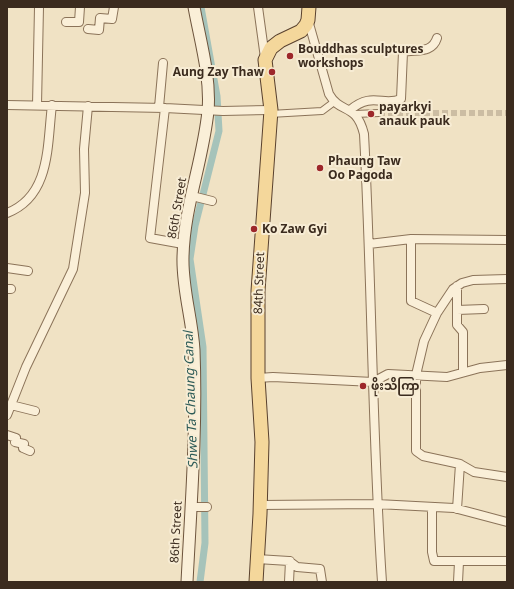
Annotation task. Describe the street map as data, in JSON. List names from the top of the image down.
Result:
{
  "streets": {
    "main road": ["86th Street", "84th Street"]
  },
  "water": ["Shwe Ta Chaung Canal"],
  "places": [
    "Bouddhas sculptures workshops",
    "Aung Zay Thaw",
    "payarkyi anauk pauk",
    "Phaung Taw Oo Pagoda",
    "Ko Zaw Gyi",
    "ဖိုးသိကြာ"
  ]
}
